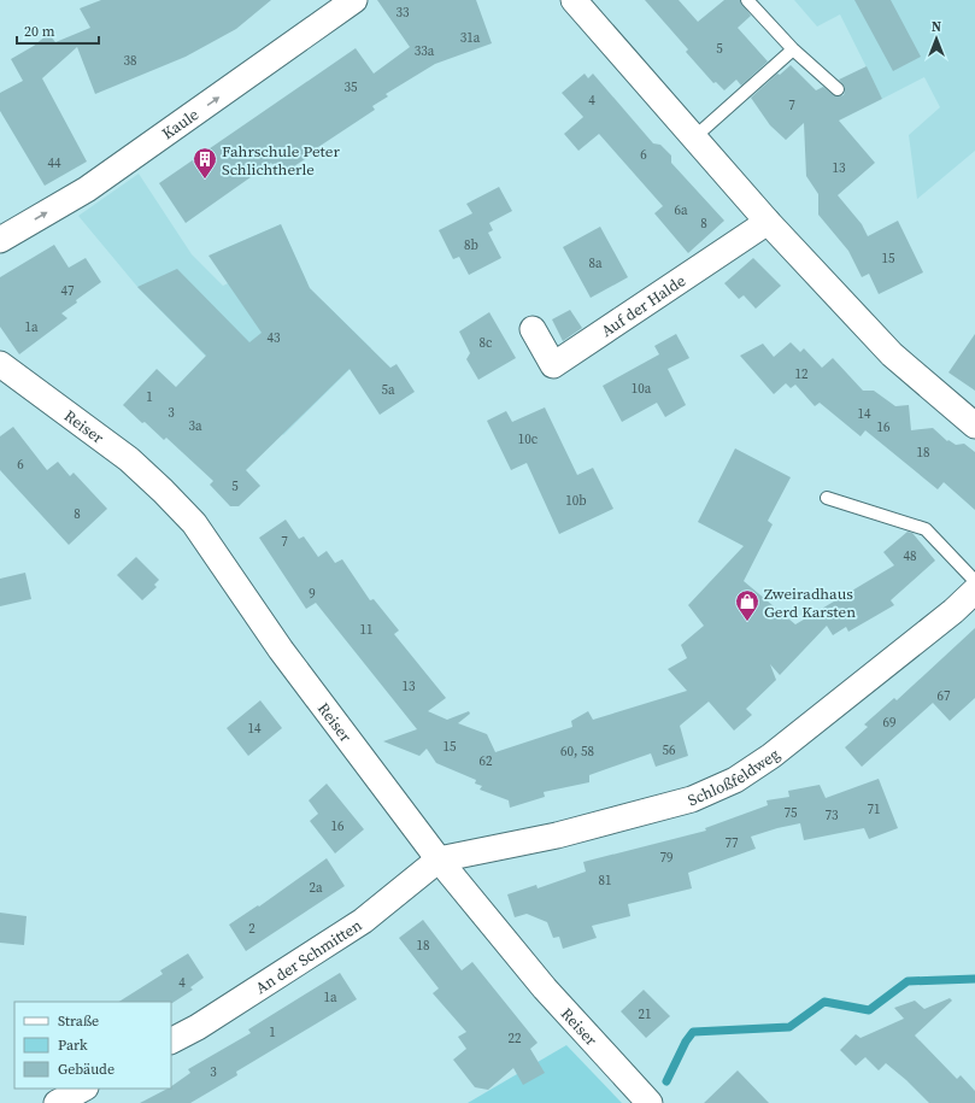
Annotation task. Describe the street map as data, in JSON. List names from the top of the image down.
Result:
{
  "streets": {
    "street": [
      "Kaule",
      "Auf der Halde",
      "Reiser",
      "Schloßfeldweg",
      "An der Schmitten"
    ]
  },
  "crossings": [
    ["Reiser", "Schloßfeldweg"],
    ["Reiser", "An der Schmitten"],
    ["Schloßfeldweg", "An der Schmitten"]
  ],
  "one_way": ["Kaule"],
  "places": {
    "building": ["Fahrschule Peter Schlichtherle"],
    "shop": ["Zweiradhaus Gerd Karsten"]
  },
  "house_numbers": [
    "33",
    "31a",
    "5",
    "33a",
    "38",
    "35",
    "4",
    "7",
    "6",
    "44",
    "13",
    "6a",
    "8",
    "8b",
    "15",
    "8a",
    "47",
    "1a",
    "43",
    "8c",
    "12",
    "10a",
    "5a",
    "1",
    "3",
    "14",
    "3a",
    "16",
    "10c",
    "18",
    "6",
    "5",
    "10b",
    "8",
    "7",
    "48",
    "9",
    "11",
    "13",
    "67",
    "69",
    "14",
    "15",
    "56",
    "60, 58",
    "62",
    "71",
    "75",
    "73",
    "16",
    "77",
    "79",
    "81",
    "2a",
    "2",
    "18",
    "4",
    "1a",
    "21",
    "1",
    "22",
    "3"
  ],
  "legend": ["Straße", "Park", "Gebäude"],
  "scale_bar": "20 m",
  "north": "top"
}
